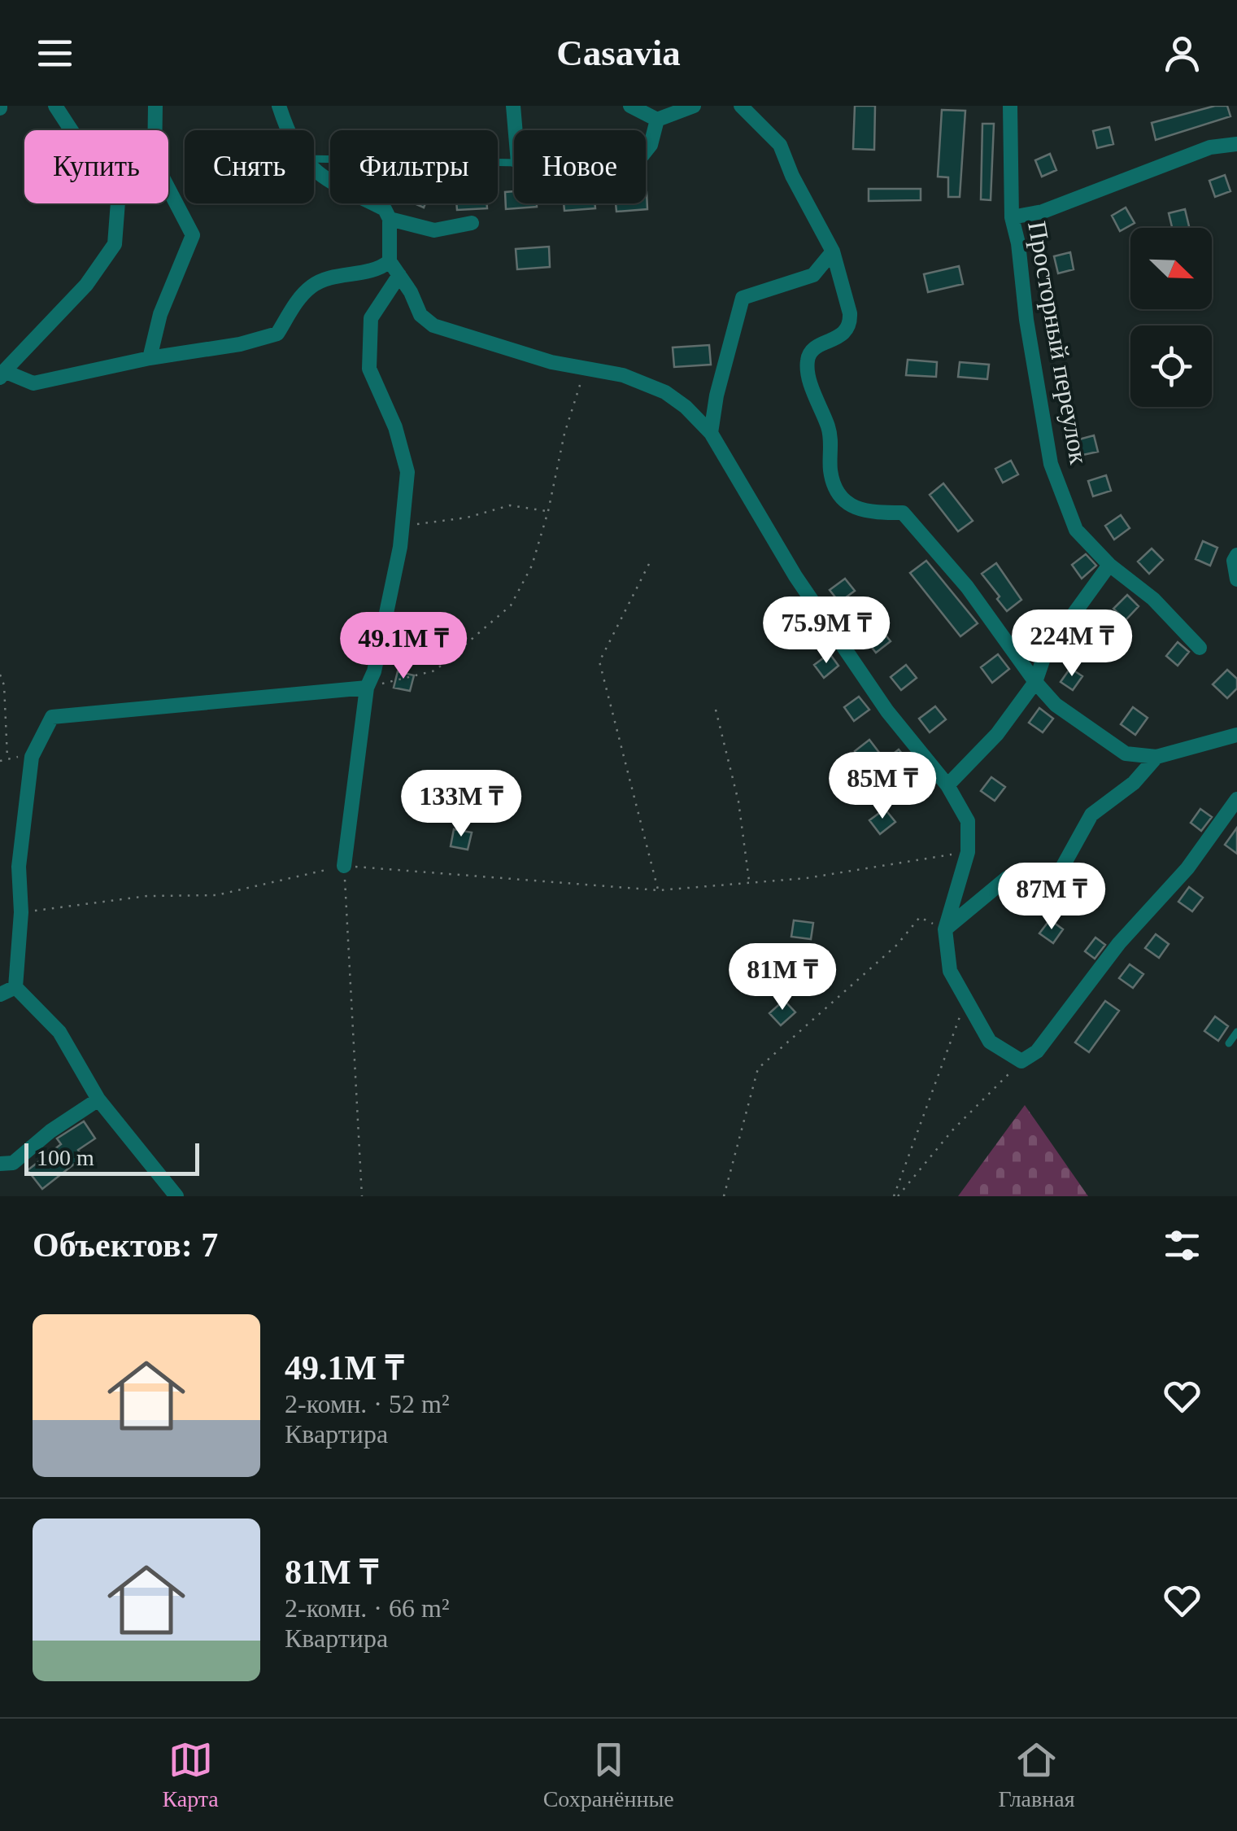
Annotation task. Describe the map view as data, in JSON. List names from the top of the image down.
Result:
{
  "streets": {
    "street": ["Просторный переулок"]
  },
  "scale_bar": "100 m",
  "north": "bottom right",
  "page": {
    "header": "Casavia",
    "chip": [
      "Купить",
      "Снять",
      "Фильтры",
      "Новое"
    ],
    "price": [
      "75.9M ₸",
      "224M ₸",
      "49.1M ₸",
      "85M ₸",
      "133M ₸",
      "87M ₸",
      "81M ₸"
    ],
    "scale": "100 m",
    "heading": "Объектов: 7",
    "list": [
      {
        "name": "49.1M ₸",
        "note": "2-комн. · 52 m² · Квартира"
      },
      {
        "name": "81M ₸",
        "note": "2-комн. · 66 m² · Квартира"
      }
    ],
    "tabs": ["Карта", "Сохранённые", "Главная"]
  }
}
